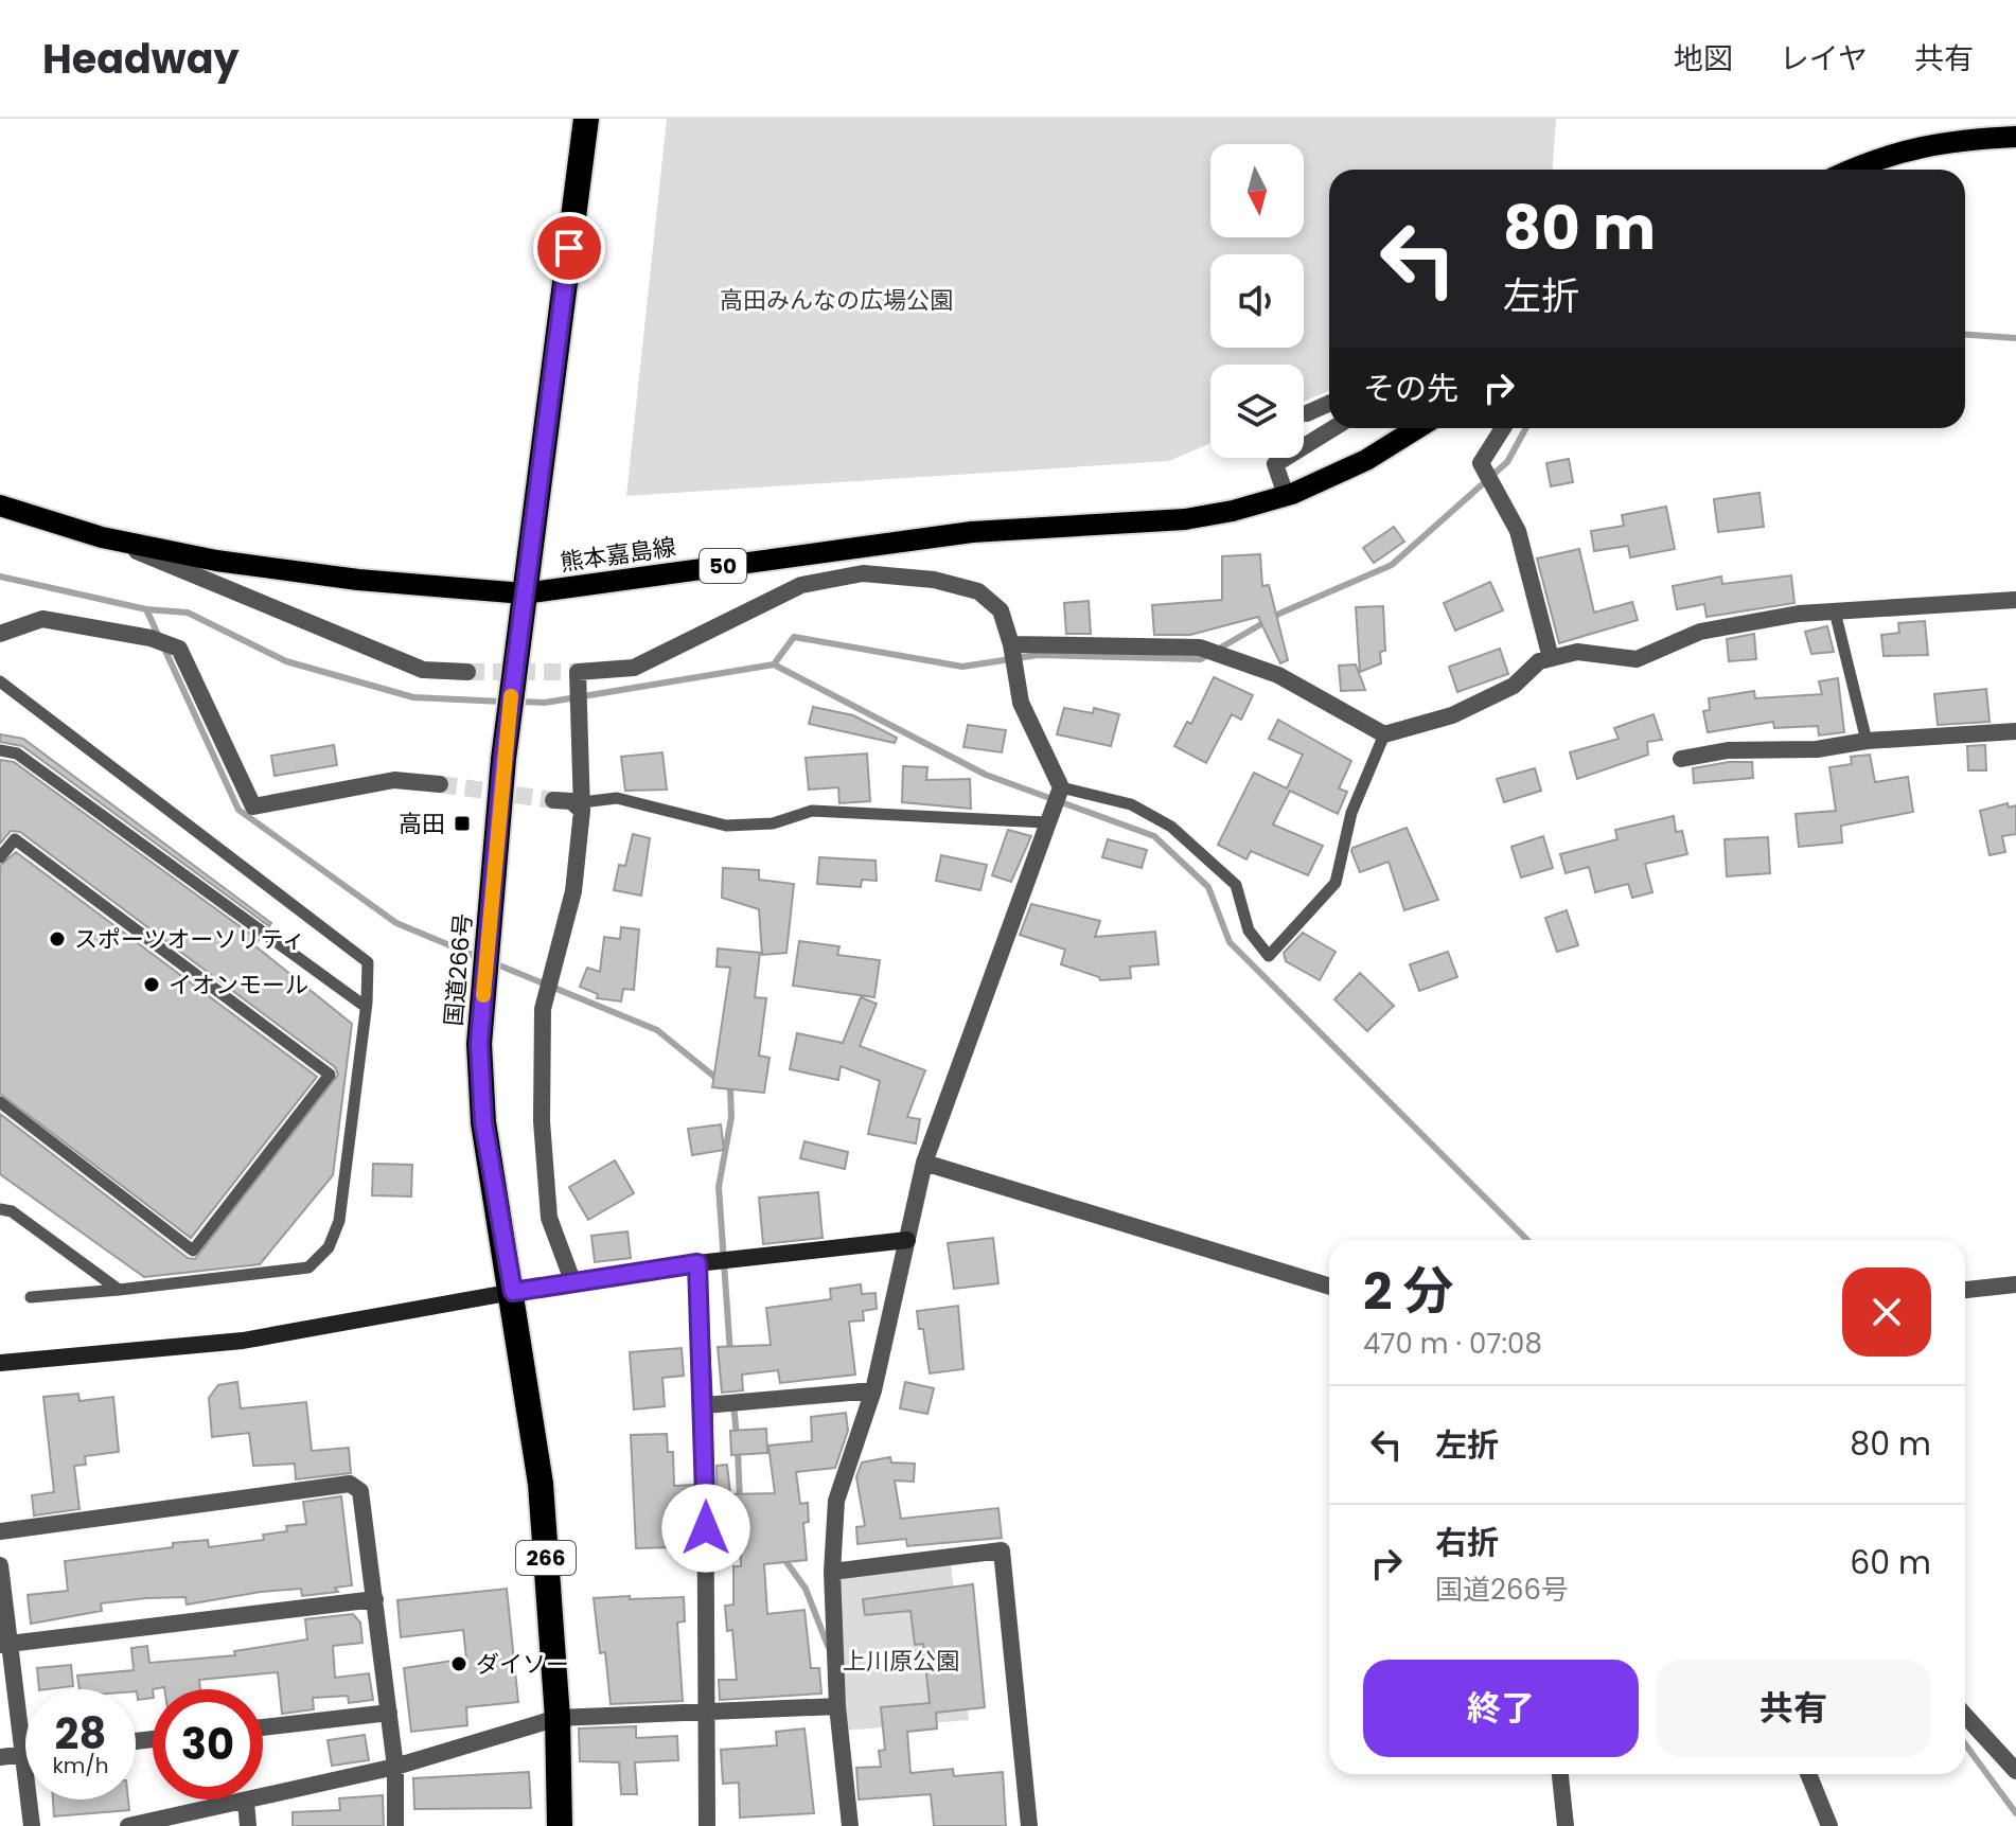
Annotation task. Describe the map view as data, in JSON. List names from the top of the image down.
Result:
{
  "streets": {
    "highway": ["国道266号", "266"],
    "main road": ["熊本嘉島線", "50"]
  },
  "crossings": [
    ["熊本嘉島線", "国道266号"]
  ],
  "parks": ["高田みんなの広場公園", "上川原公園"],
  "places": {
    "transit": ["高田"],
    "other": ["スポーツオーソリティ", "イオンモール", "ダイソー"]
  },
  "north": "bottom",
  "page": {
    "header": "Headway",
    "nav": ["地図", "レイヤ", "共有"],
    "turn": ["80 m", "左折"],
    "then": "その先",
    "heading": ["2 分", "470 m · 07:08"],
    "list": [
      {
        "name": "左折",
        "value": "80 m"
      },
      {
        "name": "右折",
        "note": "国道266号",
        "value": "60 m"
      }
    ],
    "buttons": ["終了", "共有"],
    "speed": "28 km/h",
    "limit": "30"
  }
}
